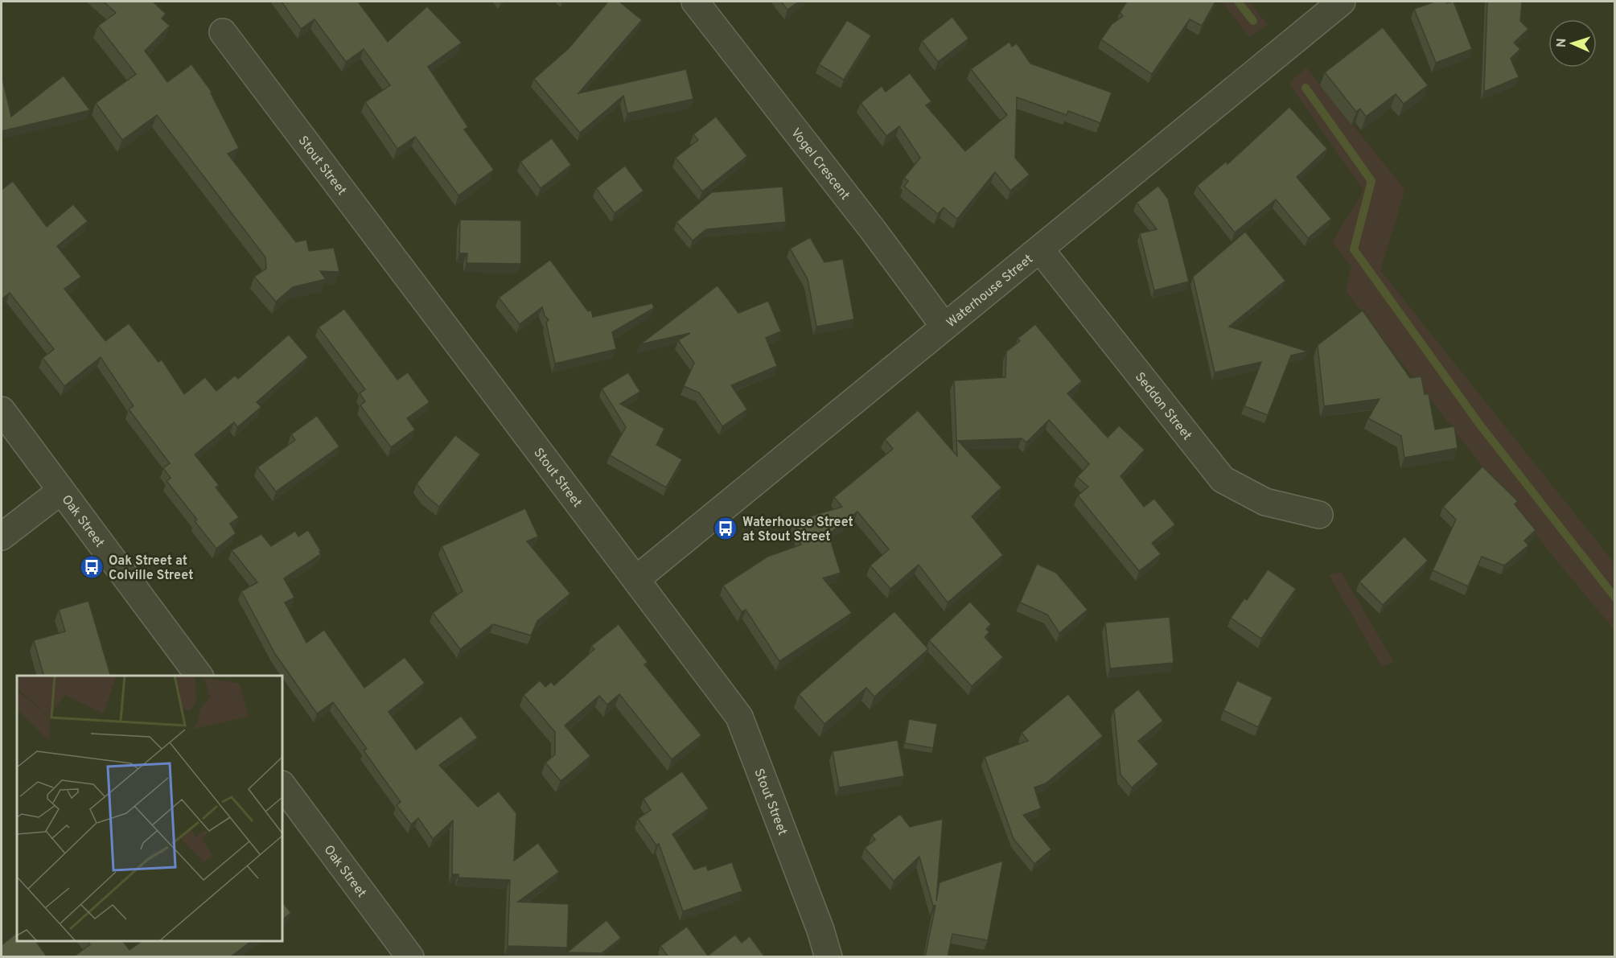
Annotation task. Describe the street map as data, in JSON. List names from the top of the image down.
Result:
{
  "streets": {
    "street": [
      "Vogel Crescent",
      "Stout Street",
      "Waterhouse Street",
      "Seddon Street",
      "Oak Street"
    ]
  },
  "crossings": [
    ["Vogel Crescent", "Waterhouse Street"],
    ["Stout Street", "Waterhouse Street"],
    ["Waterhouse Street", "Seddon Street"]
  ],
  "places": {
    "bus stop": ["Waterhouse Street at Stout Street", "Oak Street at Colville Street"]
  },
  "north": "left"
}
